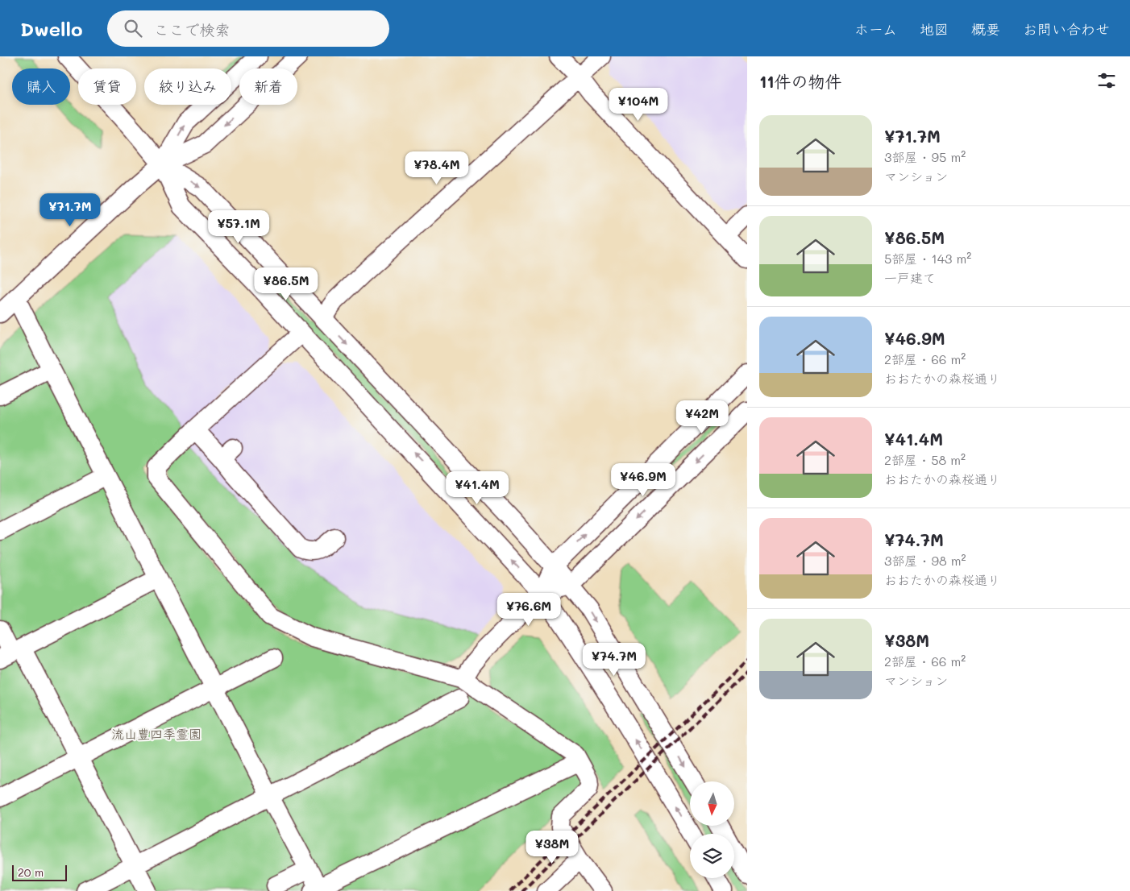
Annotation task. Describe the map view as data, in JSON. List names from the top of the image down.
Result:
{
  "parks": ["流山豊四季霊園"],
  "scale_bar": "20 m",
  "north": "bottom",
  "page": {
    "header": "Dwello",
    "search": "ここで検索",
    "nav": [
      "ホーム",
      "地図",
      "概要",
      "お問い合わせ"
    ],
    "heading": "11件の物件",
    "chip": [
      "購入",
      "賃貸",
      "絞り込み",
      "新着"
    ],
    "price": [
      "¥104M",
      "¥78.4M",
      "¥71.7M",
      "¥57.1M",
      "¥86.5M",
      "¥42M",
      "¥46.9M",
      "¥41.4M",
      "¥76.6M",
      "¥74.7M",
      "¥38M"
    ],
    "list": [
      {
        "name": "¥71.7M",
        "note": "3部屋 · 95 m² · マンション"
      },
      {
        "name": "¥86.5M",
        "note": "5部屋 · 143 m² · 一戸建て"
      },
      {
        "name": "¥46.9M",
        "note": "2部屋 · 66 m² · おおたかの森桜通り"
      },
      {
        "name": "¥41.4M",
        "note": "2部屋 · 58 m² · おおたかの森桜通り"
      },
      {
        "name": "¥74.7M",
        "note": "3部屋 · 98 m² · おおたかの森桜通り"
      },
      {
        "name": "¥38M",
        "note": "2部屋 · 66 m² · マンション"
      }
    ],
    "scale": "20 m"
  }
}
